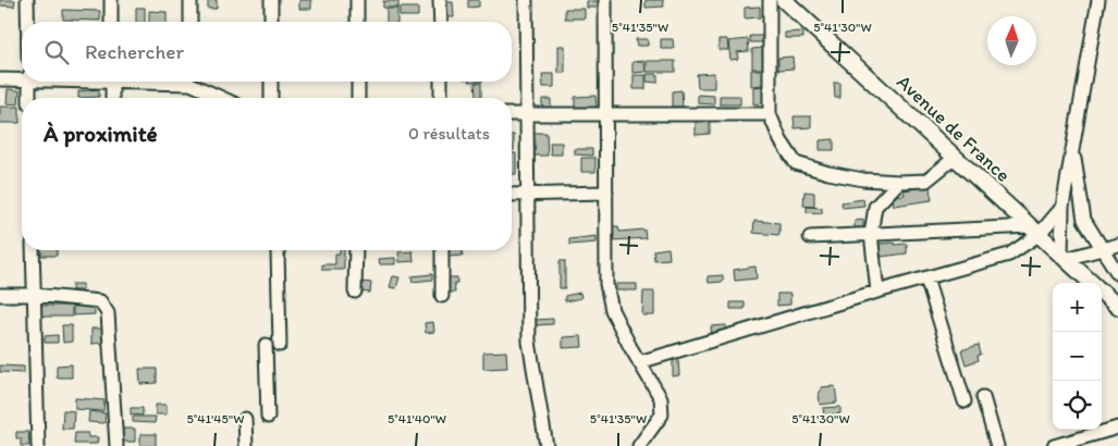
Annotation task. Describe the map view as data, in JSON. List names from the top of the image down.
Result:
{
  "streets": {
    "main road": ["Avenue de France"]
  },
  "north": "top",
  "page": {
    "search": "Rechercher",
    "heading": ["À proximité", "0 résultats"],
    "map_buttons": ["+", "−"]
  },
  "coordinates": [
    "5°41'35\"W",
    "5°41'30\"W",
    "5°41'45\"W",
    "5°41'40\"W"
  ]
}
